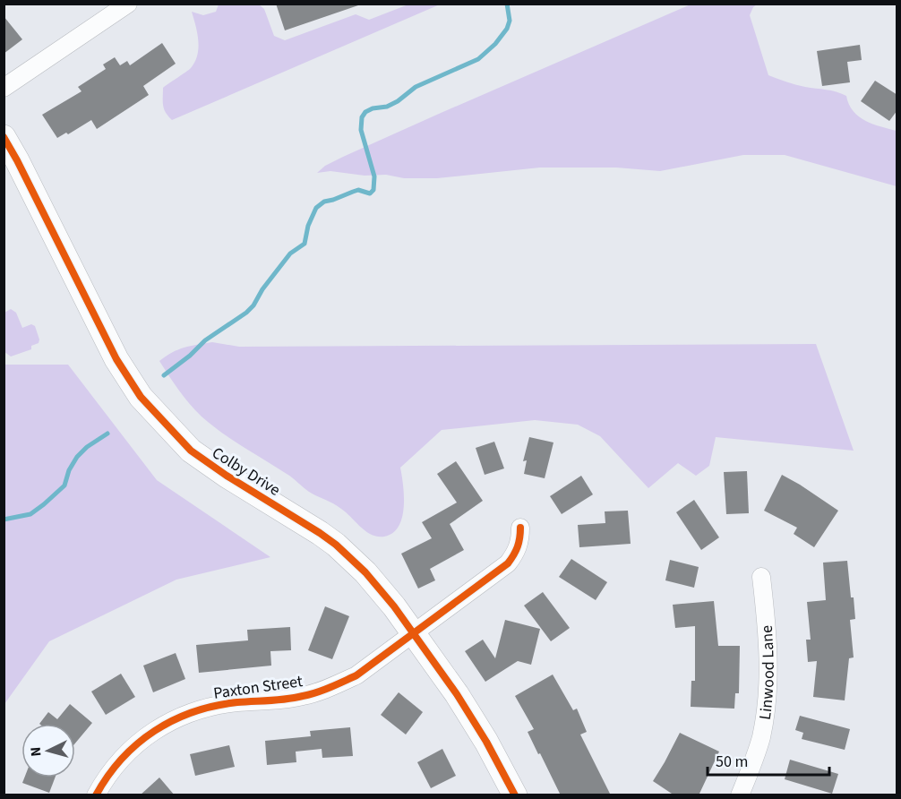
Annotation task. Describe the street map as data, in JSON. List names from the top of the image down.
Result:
{
  "streets": {
    "street": ["Colby Drive", "Linwood Lane", "Paxton Street"]
  },
  "crossings": [
    ["Colby Drive", "Paxton Street"]
  ],
  "scale_bar": "50 m",
  "north": "left"
}
